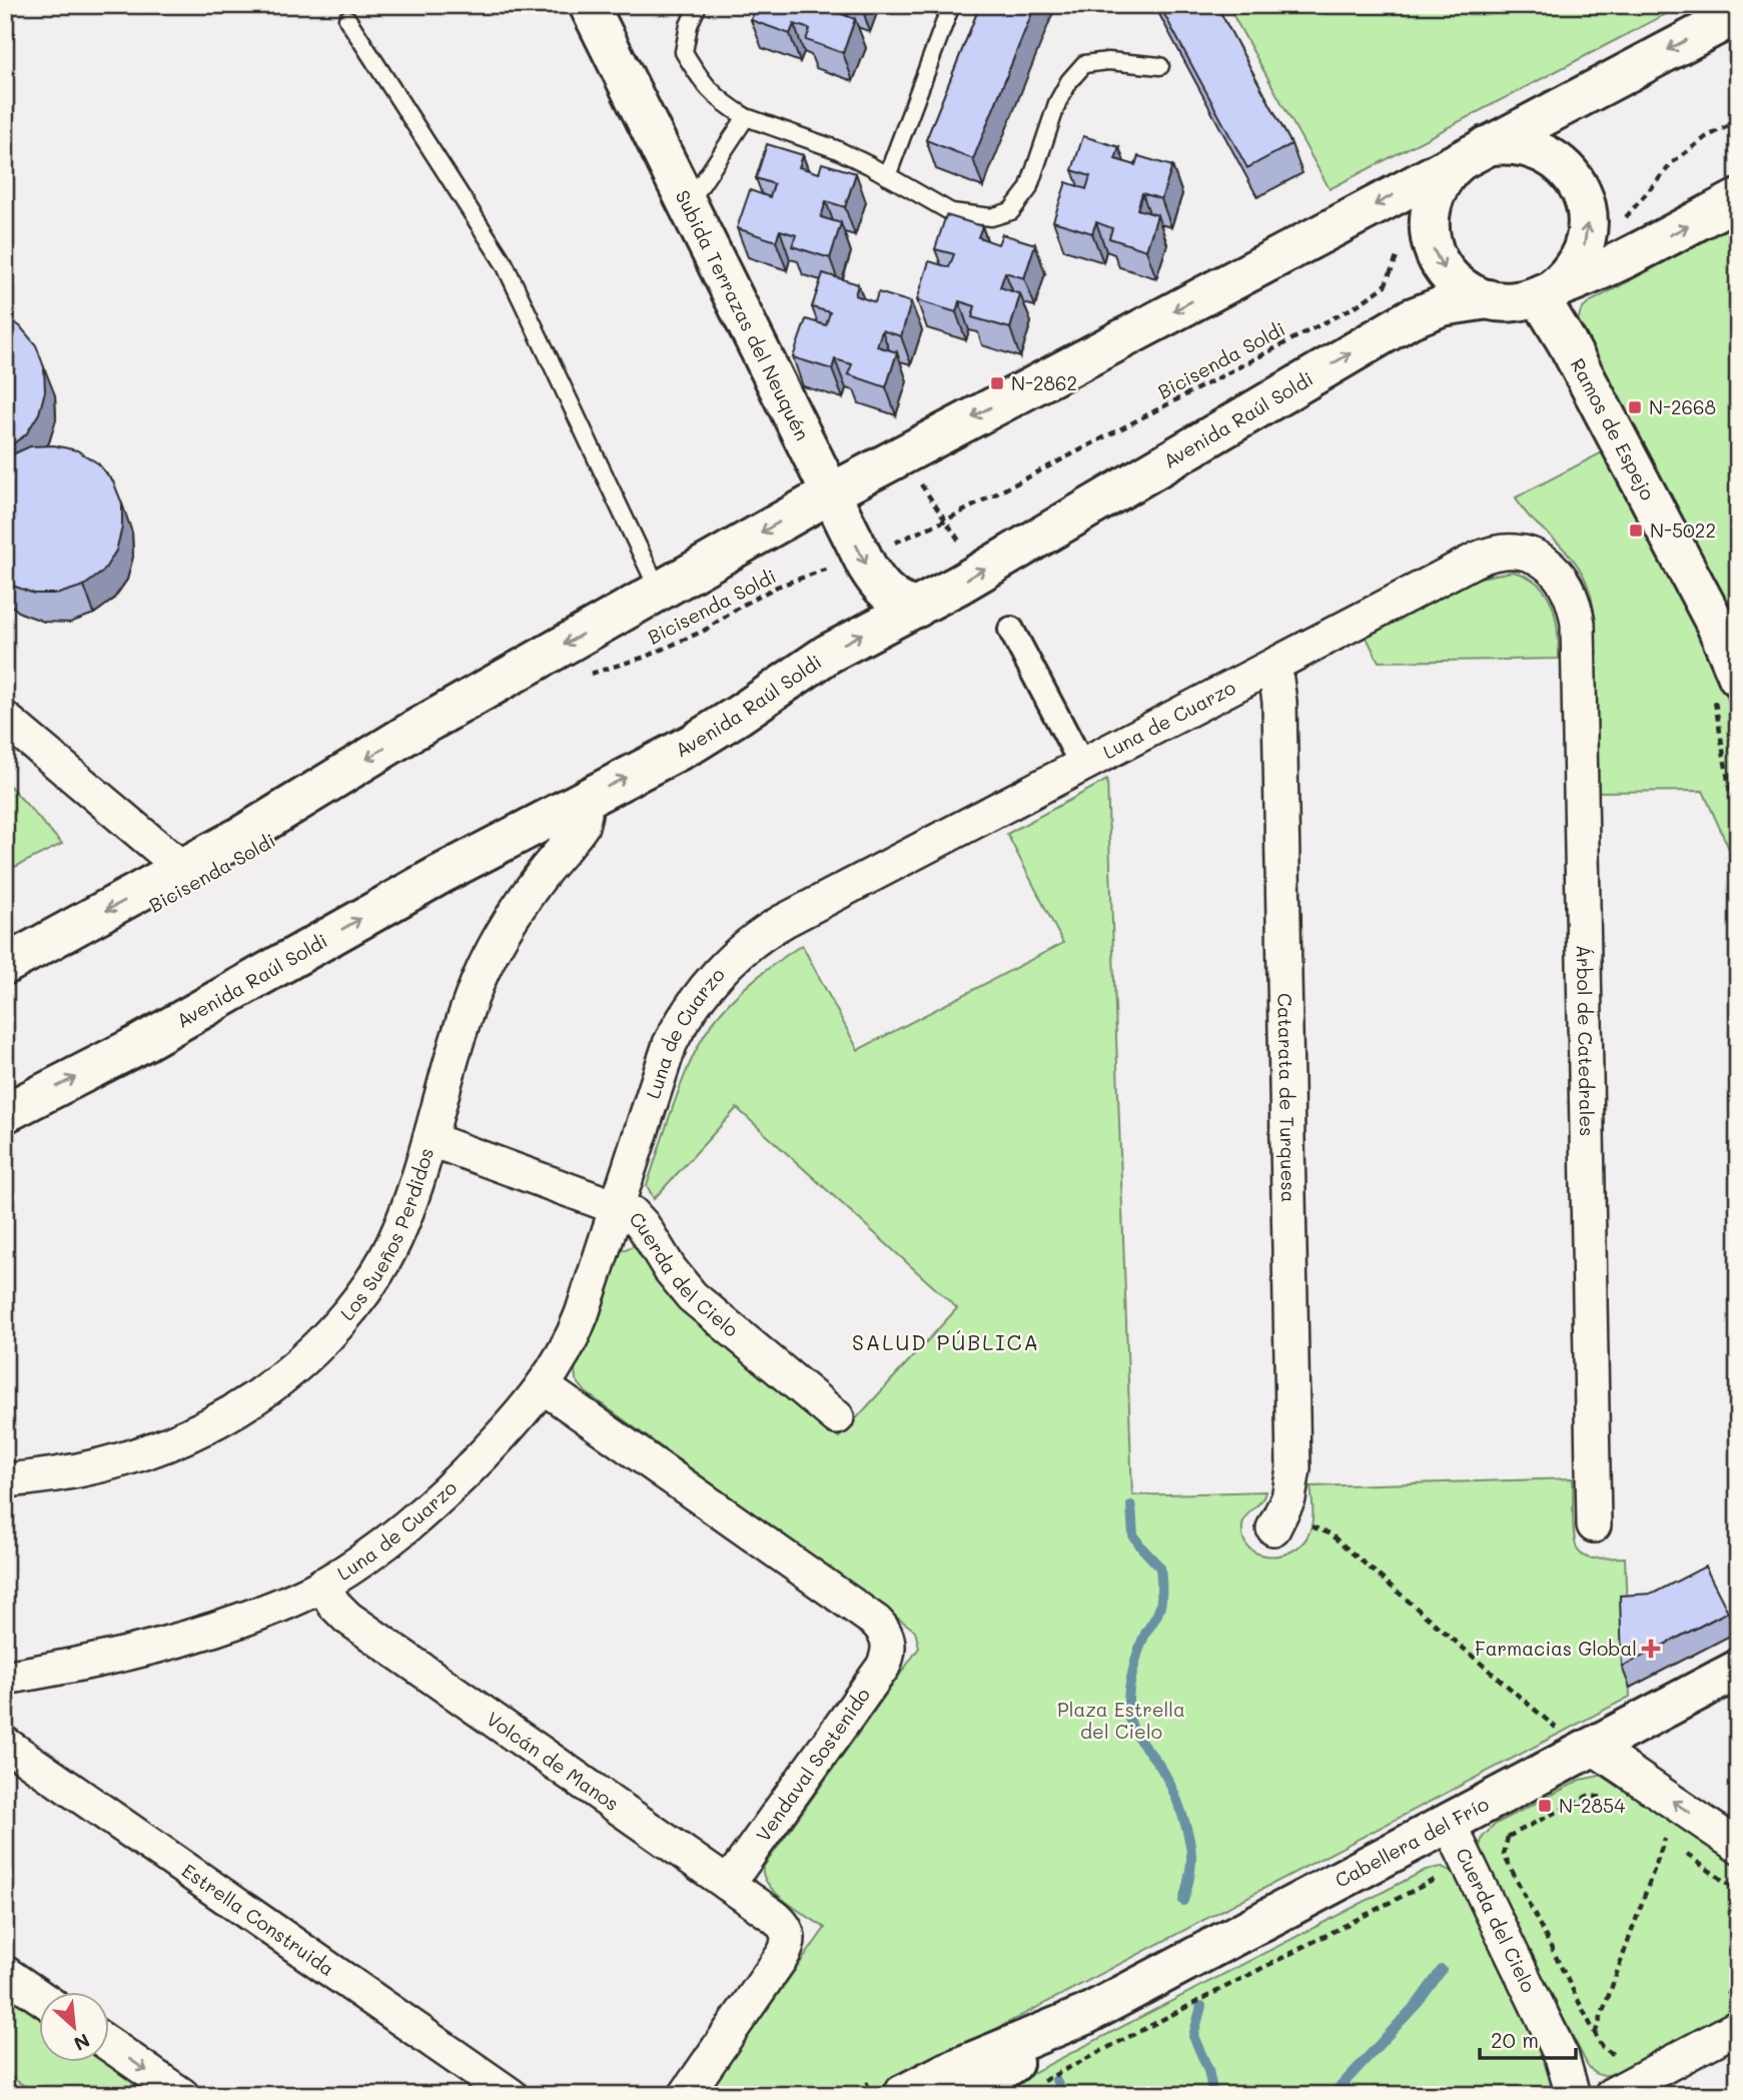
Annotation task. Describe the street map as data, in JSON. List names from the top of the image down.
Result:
{
  "streets": {
    "main road": [
      "Subida Terrazas del Neuquén",
      "Avenida Raúl Soldi",
      "Ramos de Espejo",
      "Cabellera del Frío"
    ],
    "street": [
      "Luna de Cuarzo",
      "Árbol de Catedrales",
      "Catarata de Turquesa",
      "Los Sueños Perdidos",
      "Cuerda del Cielo",
      "Volcán de Manos",
      "Vendaval Sostenido",
      "Estrella Construida"
    ],
    "path": ["Bicisenda Soldi"]
  },
  "crossings": [
    ["Subida Terrazas del Neuquén", "Bicisenda Soldi"],
    ["Subida Terrazas del Neuquén", "Avenida Raúl Soldi"],
    ["Avenida Raúl Soldi", "Ramos de Espejo"],
    ["Avenida Raúl Soldi", "Los Sueños Perdidos"],
    ["Luna de Cuarzo", "Árbol de Catedrales"],
    ["Luna de Cuarzo", "Catarata de Turquesa"],
    ["Luna de Cuarzo", "Cuerda del Cielo"],
    ["Luna de Cuarzo", "Volcán de Manos"],
    ["Luna de Cuarzo", "Vendaval Sostenido"],
    ["Los Sueños Perdidos", "Cuerda del Cielo"],
    ["Cuerda del Cielo", "Cabellera del Frío"],
    ["Volcán de Manos", "Vendaval Sostenido"]
  ],
  "districts": ["SALUD PÚBLICA"],
  "parks": ["Plaza Estrella del Cielo"],
  "places": {
    "transit": [
      "N-2862",
      "N-2668",
      "N-5022",
      "N-2854"
    ],
    "health": ["Farmacias Global"]
  },
  "scale_bar": "20 m",
  "north": "bottom right"
}
